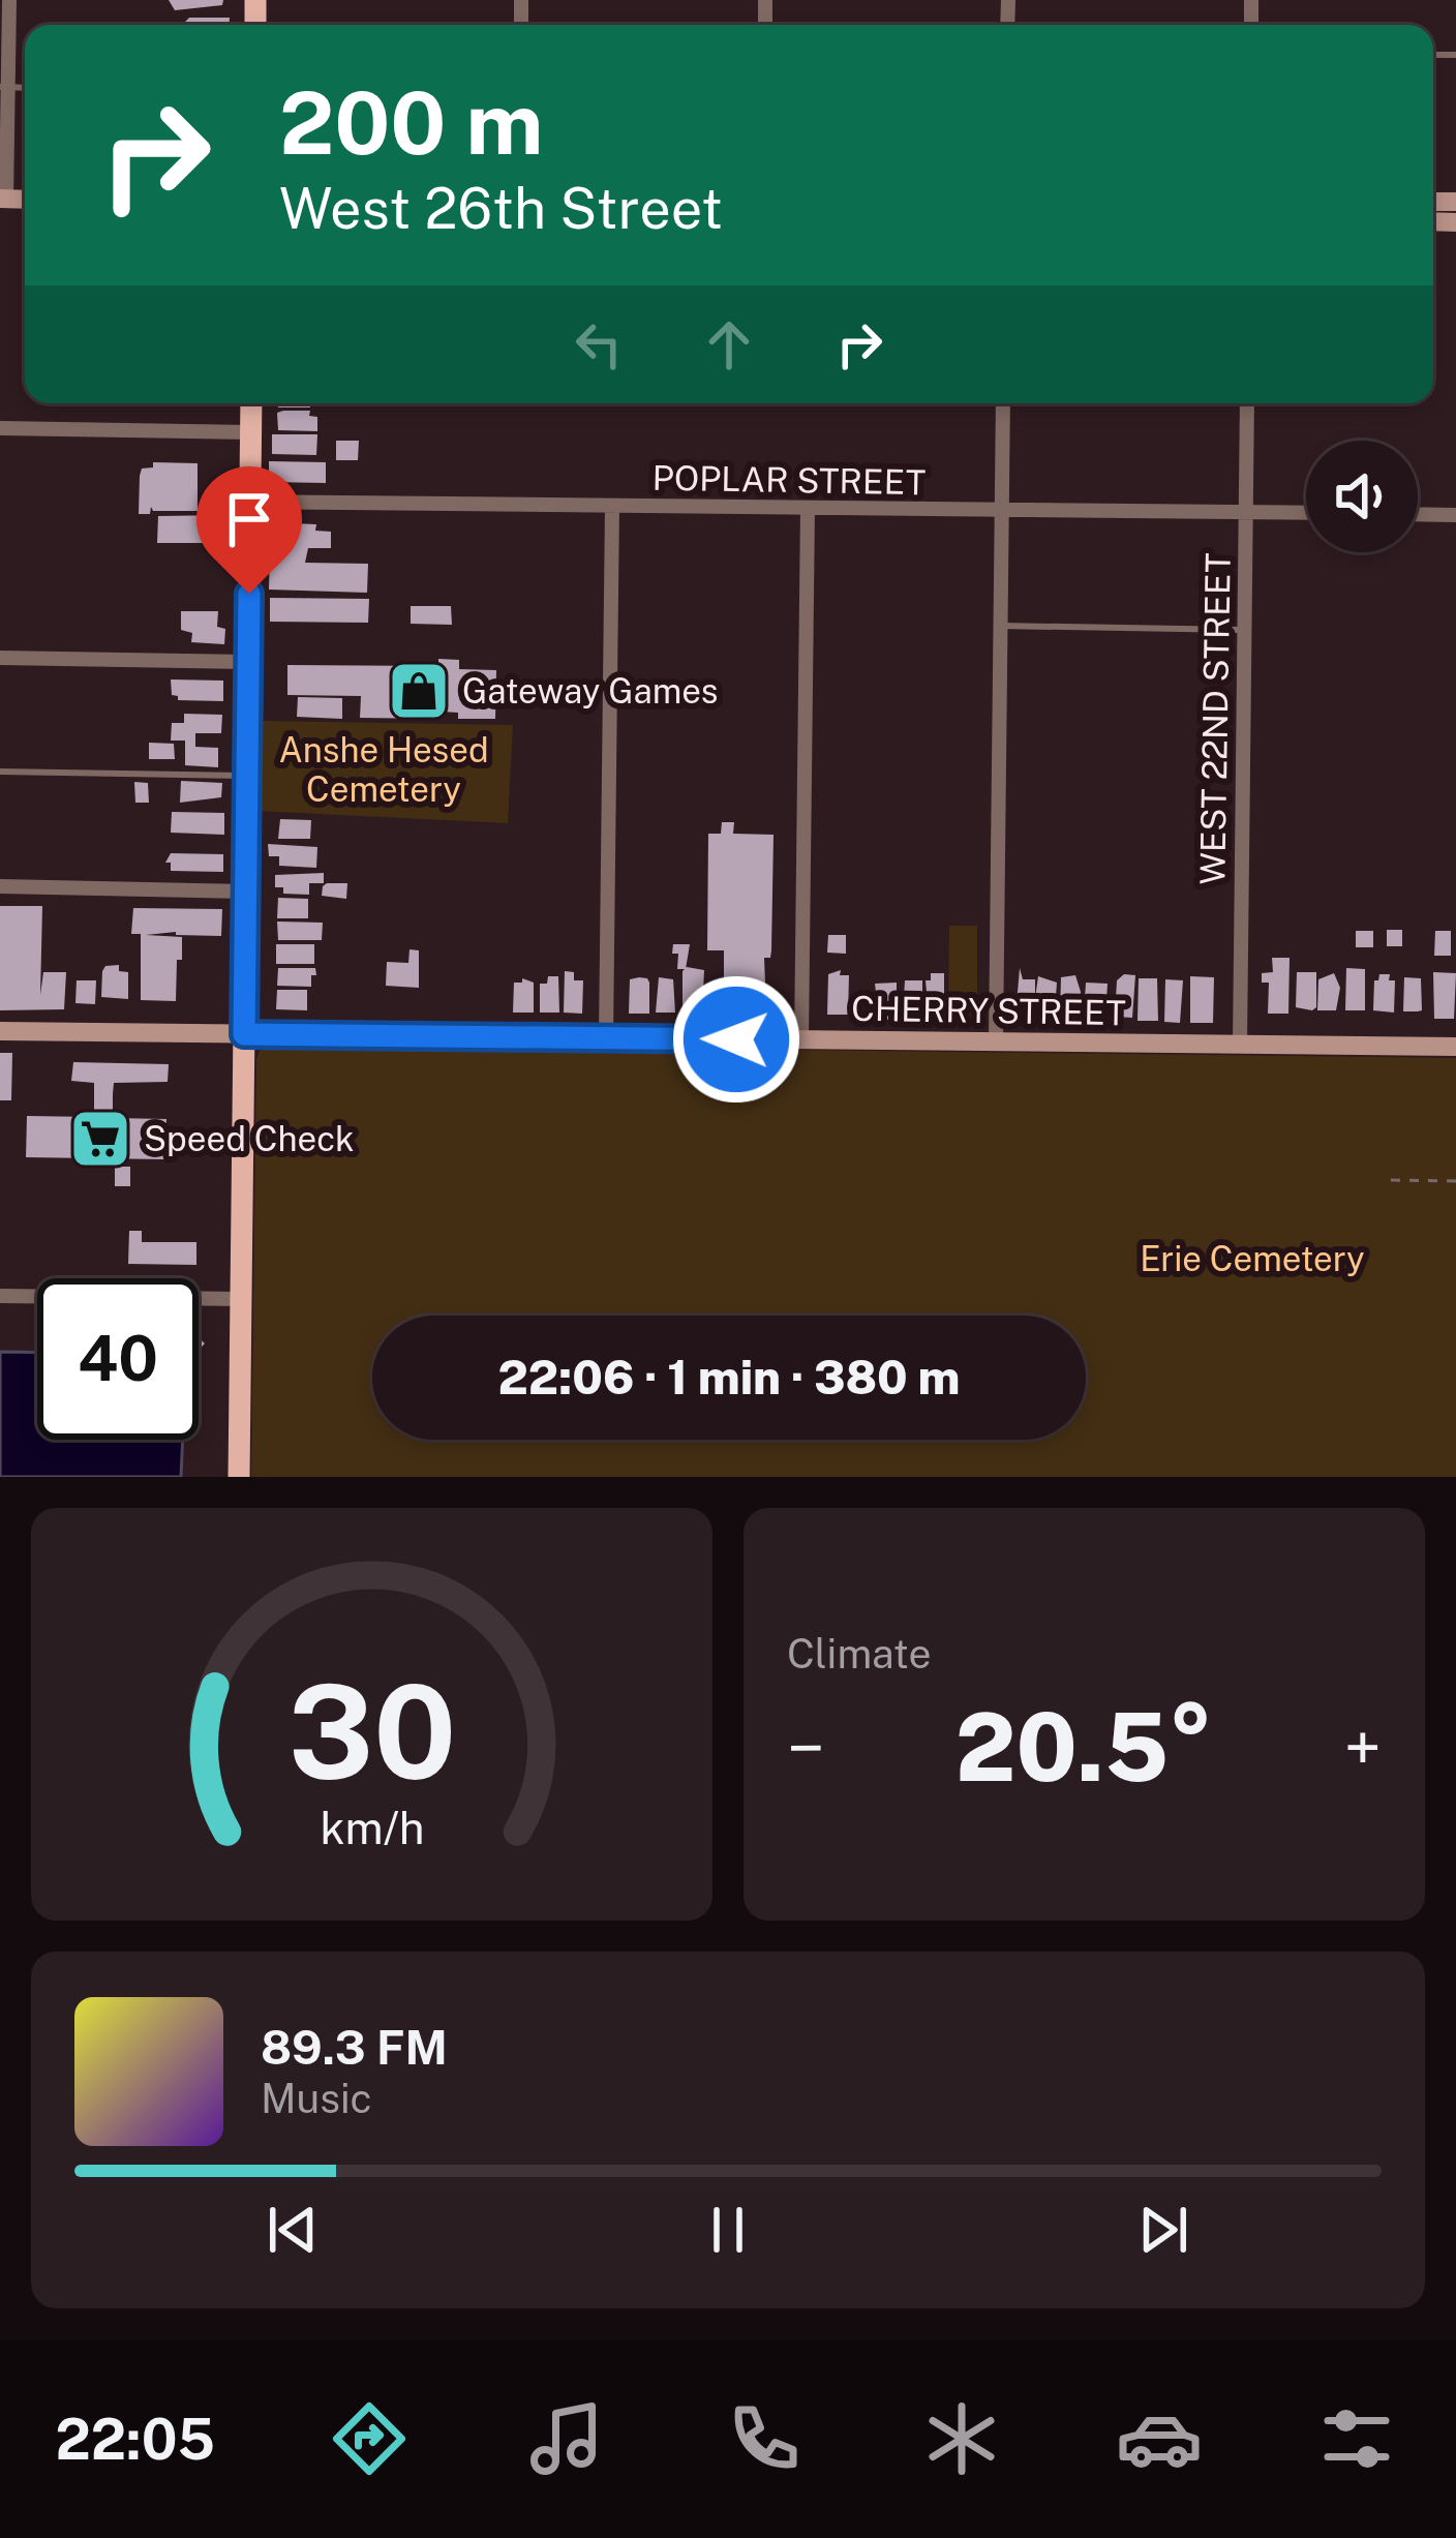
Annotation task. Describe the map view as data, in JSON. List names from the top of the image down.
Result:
{
  "streets": {
    "street": ["POPLAR STREET", "WEST 22ND STREET", "CHERRY STREET"]
  },
  "crossings": [
    ["POPLAR STREET", "WEST 22ND STREET"],
    ["WEST 22ND STREET", "CHERRY STREET"]
  ],
  "parks": ["Anshe Hesed Cemetery", "Erie Cemetery"],
  "places": {
    "shop": ["Gateway Games"],
    "supermarket": ["Speed Check"]
  },
  "page": {
    "turn": ["200 m", "West 26th Street"],
    "limit": "40",
    "trip": "22:06 · 1 min · 380 m",
    "tile": "Climate",
    "heat": ["−", "20.5°", "+"],
    "song": ["89.3 FM", "Music"],
    "tabs": "22:05",
    "gauge": ["30", "km/h"]
  }
}
